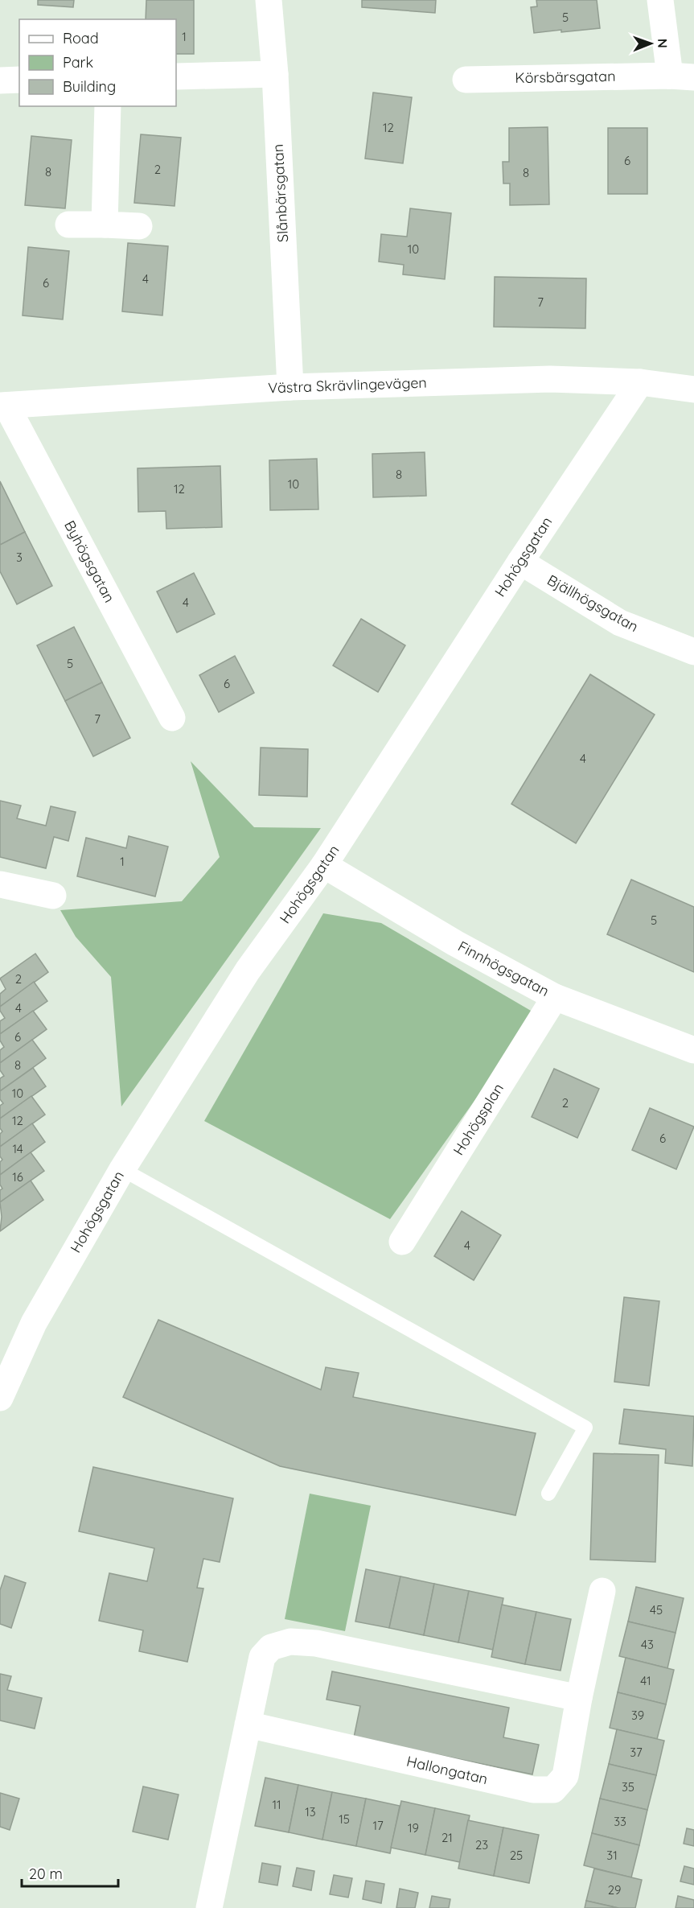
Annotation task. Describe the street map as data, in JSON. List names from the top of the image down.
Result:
{
  "streets": {
    "street": [
      "Körsbärsgatan",
      "Slånbärsgatan",
      "Västra Skrävlingevägen",
      "Hohögsgatan",
      "Byhögsgatan",
      "Bjällhögsgatan",
      "Finnhögsgatan",
      "Hohögsplan",
      "Hallongatan"
    ]
  },
  "crossings": [
    ["Slånbärsgatan", "Västra Skrävlingevägen"],
    ["Västra Skrävlingevägen", "Hohögsgatan"],
    ["Västra Skrävlingevägen", "Byhögsgatan"],
    ["Hohögsgatan", "Bjällhögsgatan"],
    ["Hohögsgatan", "Finnhögsgatan"],
    ["Finnhögsgatan", "Hohögsplan"]
  ],
  "house_numbers": [
    "5",
    "1",
    "12",
    "6",
    "2",
    "8",
    "8",
    "10",
    "4",
    "6",
    "7",
    "8",
    "10",
    "12",
    "3",
    "4",
    "5",
    "6",
    "7",
    "4",
    "1",
    "5",
    "2",
    "4",
    "6",
    "8",
    "10",
    "2",
    "12",
    "6",
    "14",
    "16",
    "4",
    "45",
    "43",
    "41",
    "39",
    "37",
    "35",
    "11",
    "13",
    "15",
    "33",
    "17",
    "19",
    "21",
    "23",
    "25",
    "31",
    "29"
  ],
  "legend": ["Road", "Park", "Building"],
  "scale_bar": "20 m",
  "north": "right"
}
